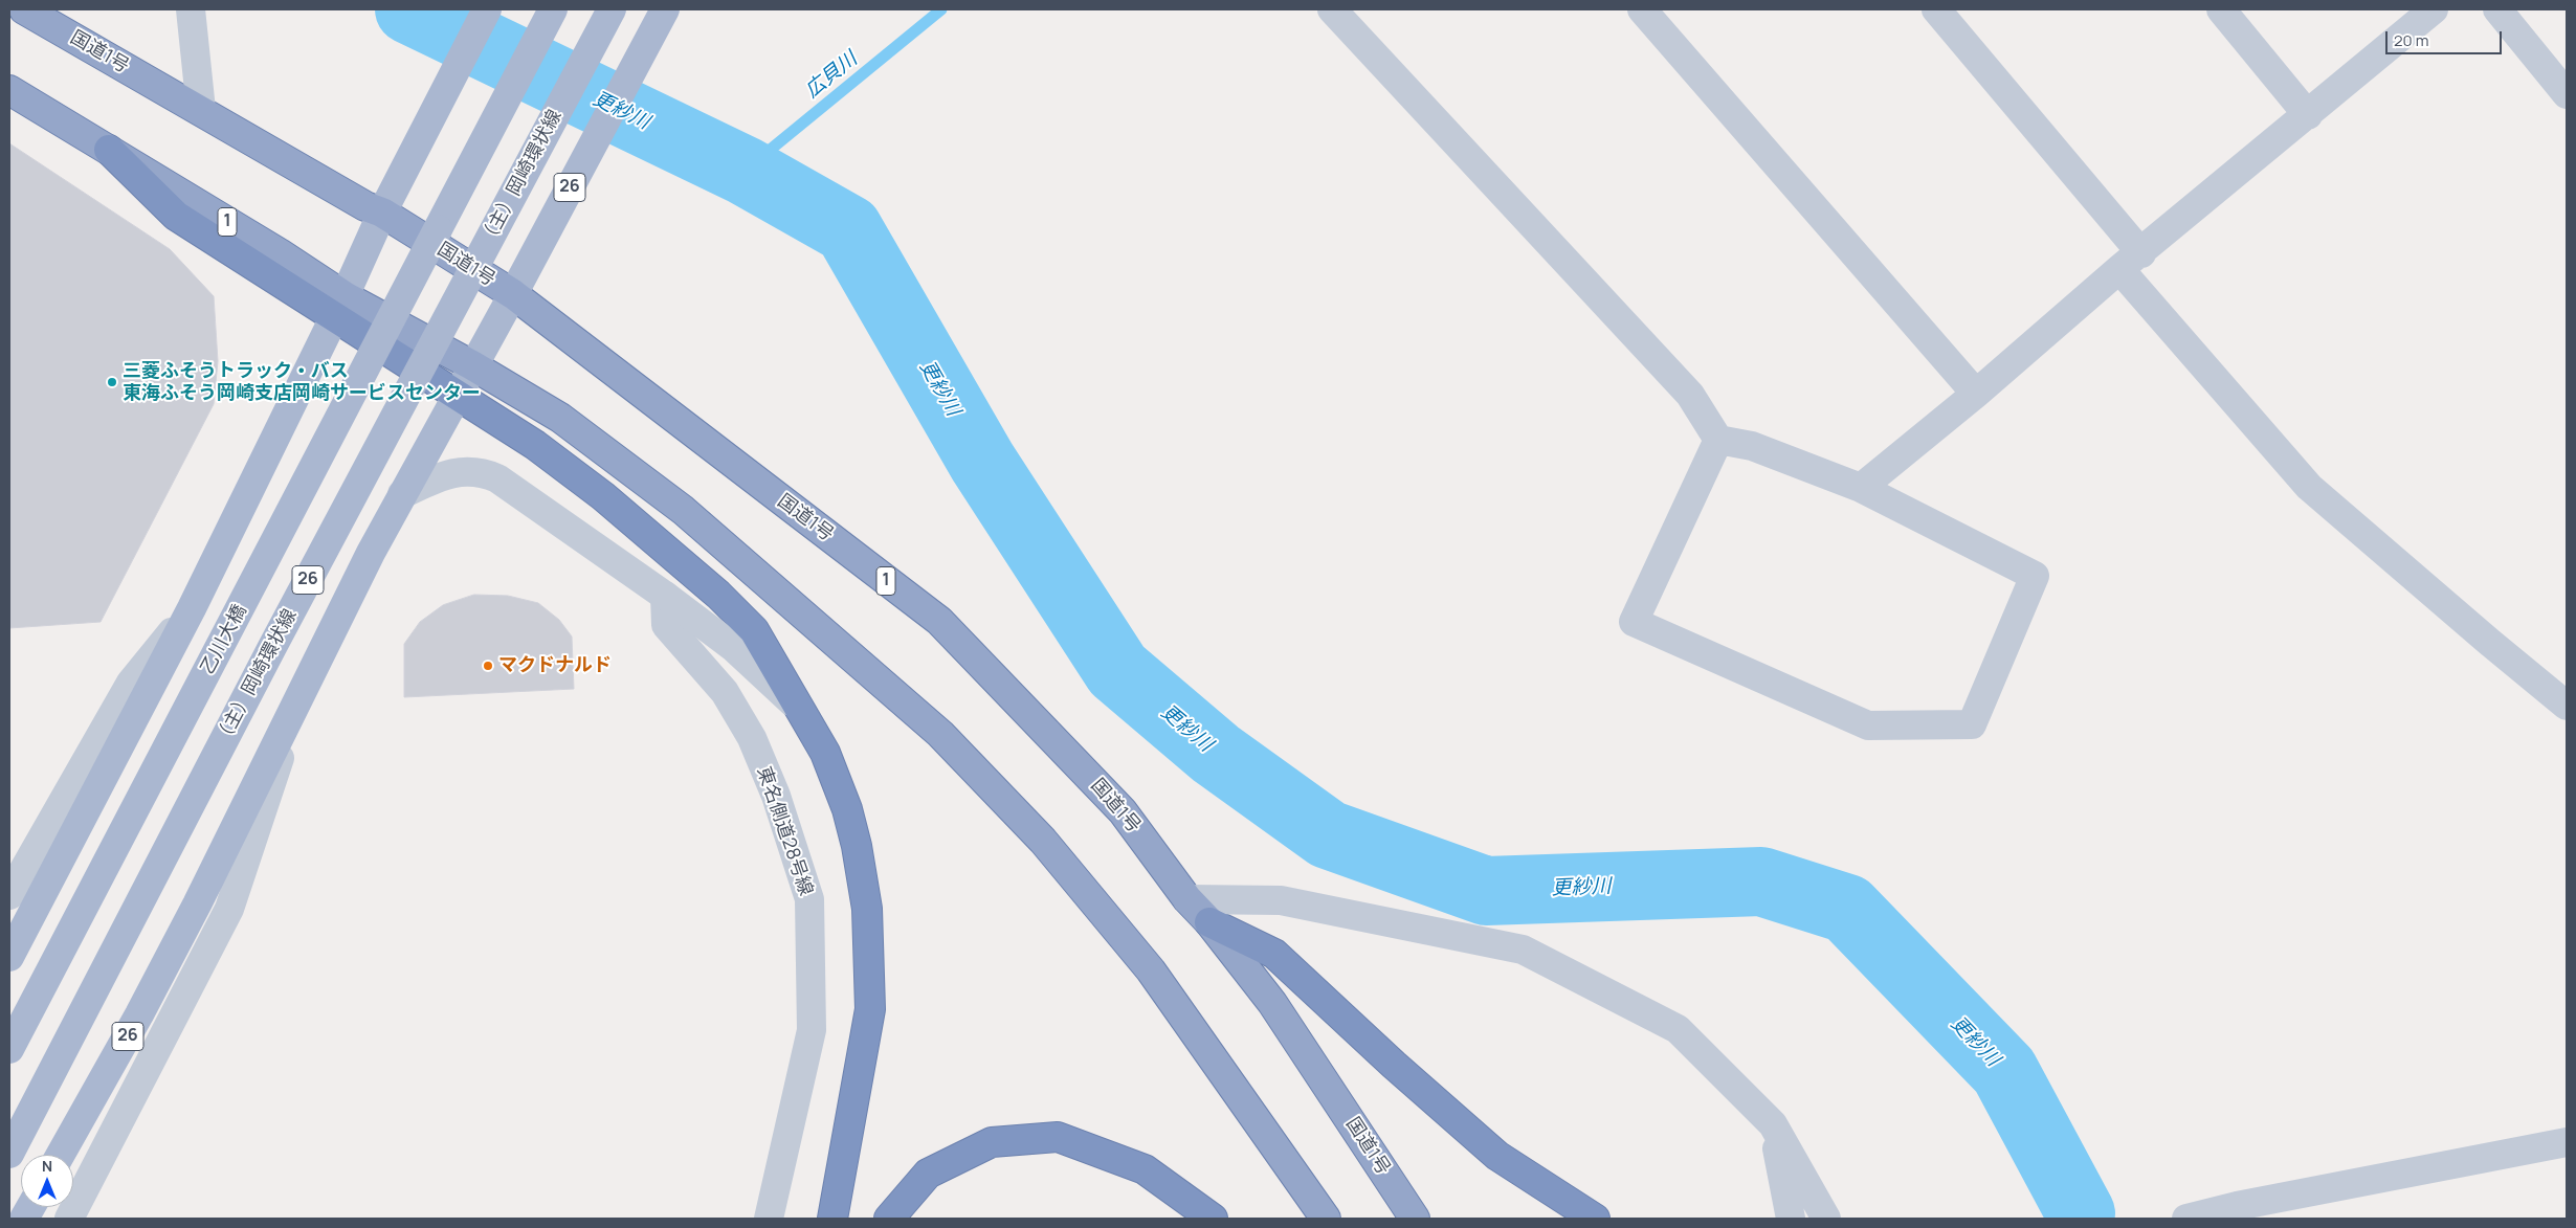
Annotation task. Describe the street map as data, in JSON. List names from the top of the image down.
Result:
{
  "streets": {
    "highway": ["国道1号", "1"],
    "main road": ["（主）岡崎環状線", "26", "乙川大橋"],
    "street": ["東名側道28号線"]
  },
  "crossings": [
    ["国道1号", "26"]
  ],
  "water": ["広貝川", "更紗川"],
  "places": ["三菱ふそうトラック・バス 東海ふそう岡崎支店岡崎サービスセンター", "マクドナルド"],
  "scale_bar": "20 m",
  "north": "top"
}
